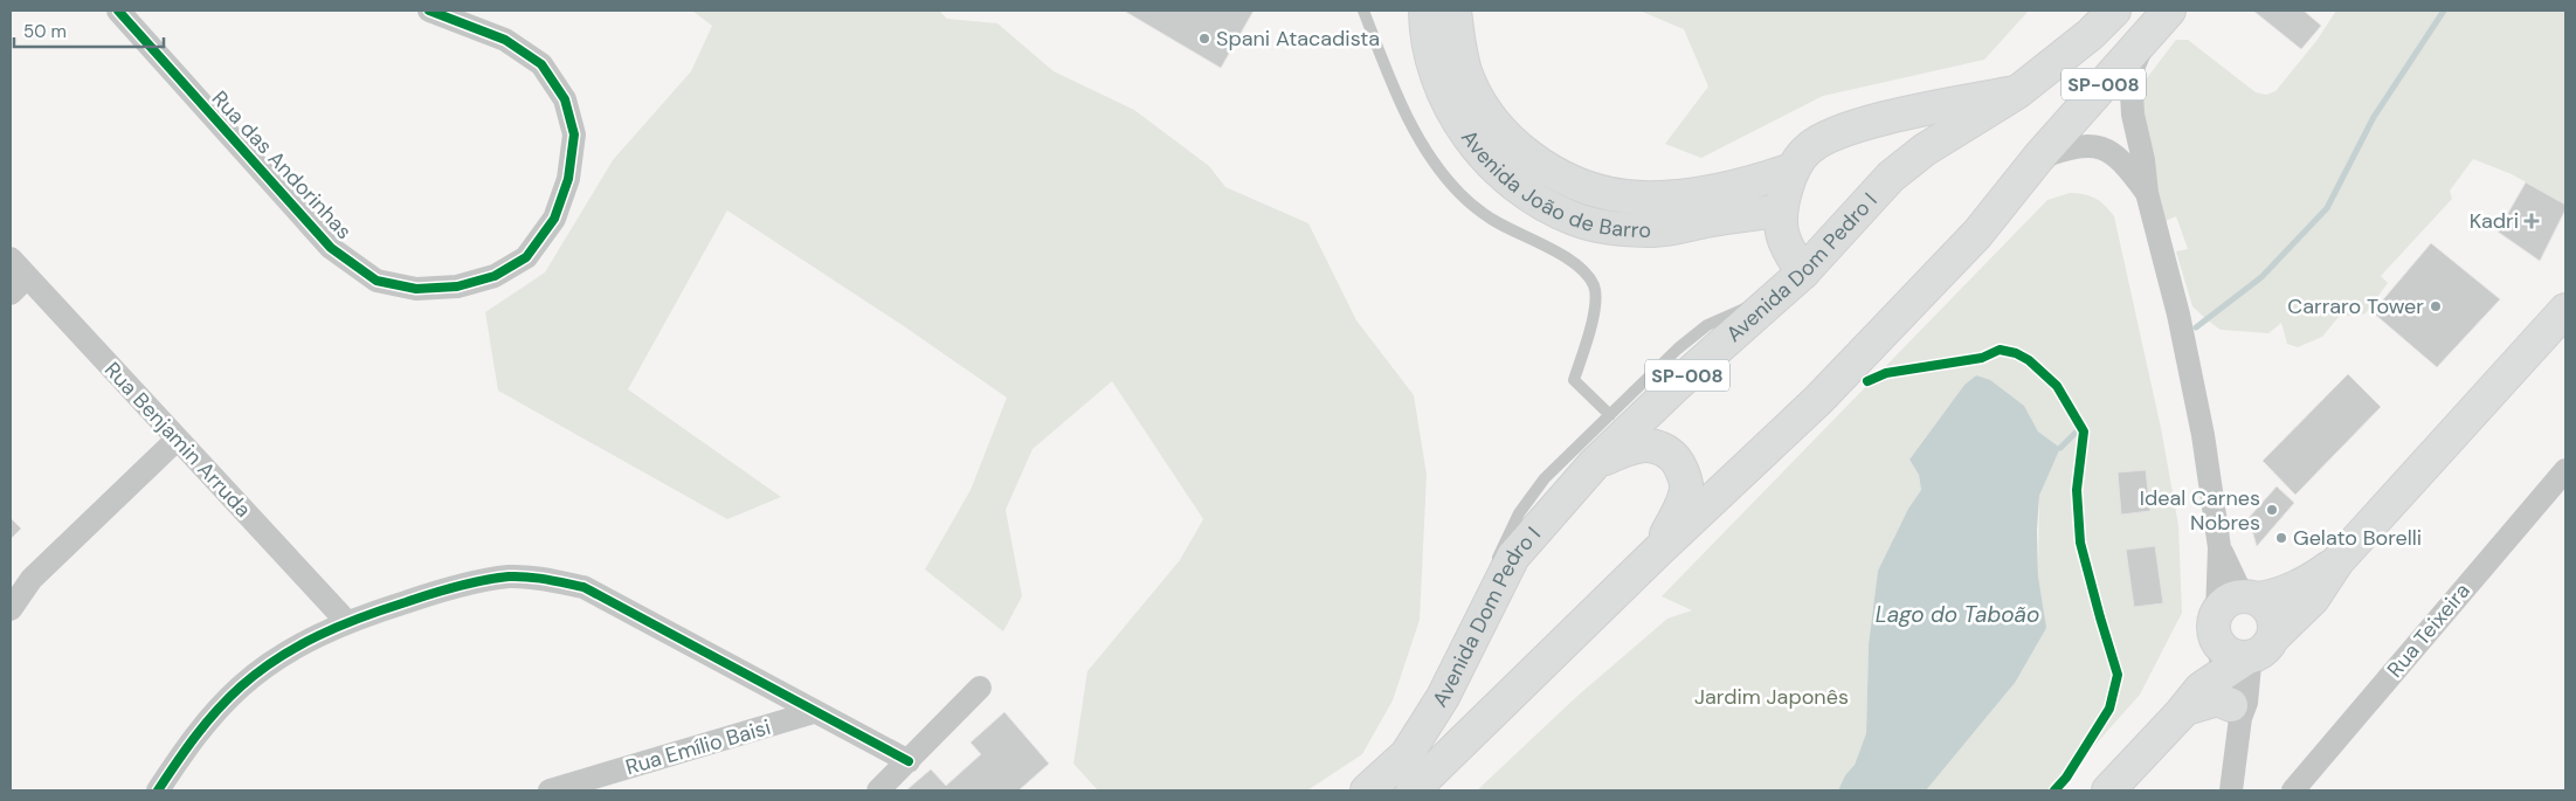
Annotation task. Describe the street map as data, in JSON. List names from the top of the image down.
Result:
{
  "streets": {
    "main road": ["SP-008", "Avenida João de Barro", "Avenida Dom Pedro I"],
    "street": [
      "Rua das Andorinhas",
      "Rua Benjamin Arruda",
      "Rua Teixeira",
      "Rua Emílio Baisi"
    ]
  },
  "water": ["Lago do Taboão"],
  "parks": ["Jardim Japonês"],
  "places": {
    "other": [
      "Spani Atacadista",
      "Carraro Tower",
      "Ideal Carnes Nobres",
      "Gelato Borelli"
    ],
    "health": ["Kadri"]
  },
  "scale_bar": "50 m"
}
